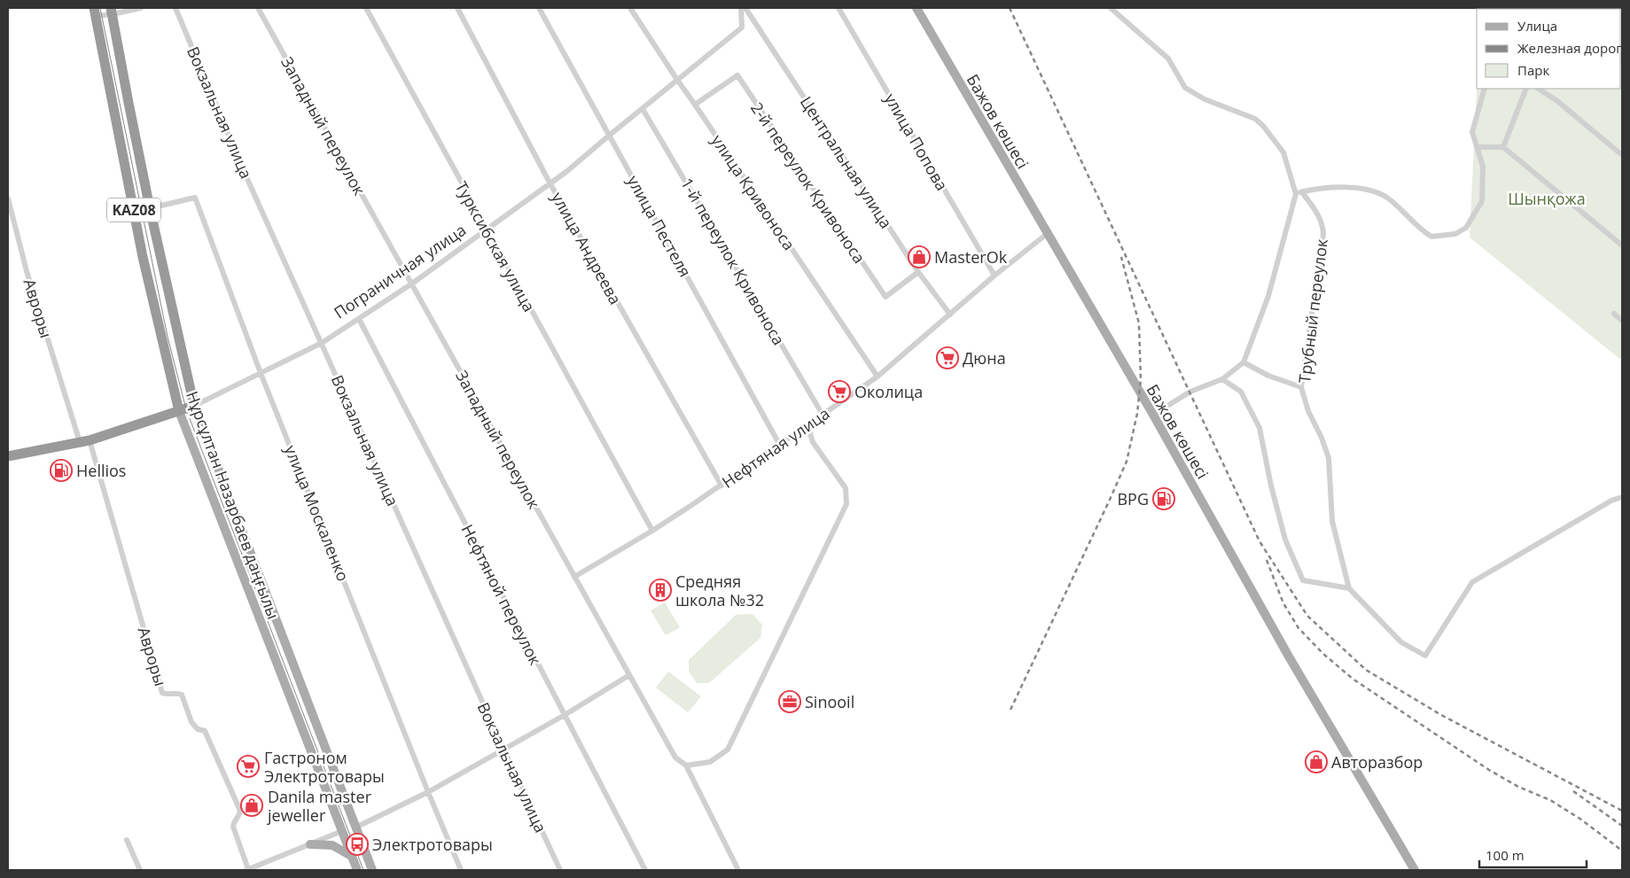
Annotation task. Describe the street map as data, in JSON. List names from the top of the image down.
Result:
{
  "streets": {
    "highway": ["KAZ08", "Пограничная улица", "Нұрсұлтан Назарбаев даңғылы"],
    "main road": ["Бажов көшесі"],
    "street": [
      "Вокзальная улица",
      "Западный переулок",
      "улица Попова",
      "Центральная улица",
      "2-й переулок Кривоноса",
      "улица Кривоноса",
      "улица Пестеля",
      "Турксибская улица",
      "улица Андреева",
      "1-й переулок Кривоноса",
      "Авроры",
      "Трубный переулок",
      "Нефтяная улица",
      "улица Москаленко",
      "Нефтяной переулок"
    ]
  },
  "crossings": [
    ["Вокзальная улица", "Пограничная улица"],
    ["Бажов көшесі", "Нефтяная улица"],
    ["Западный переулок", "Пограничная улица"],
    ["Западный переулок", "Нефтяная улица"],
    ["улица Попова", "Нефтяная улица"],
    ["Центральная улица", "2-й переулок Кривоноса"],
    ["Центральная улица", "Нефтяная улица"],
    ["2-й переулок Кривоноса", "улица Кривоноса"],
    ["улица Кривоноса", "Пограничная улица"],
    ["улица Кривоноса", "Нефтяная улица"],
    ["улица Пестеля", "Пограничная улица"],
    ["улица Пестеля", "Нефтяная улица"],
    ["Турксибская улица", "Пограничная улица"],
    ["Турксибская улица", "Нефтяная улица"],
    ["улица Андреева", "Пограничная улица"],
    ["улица Андреева", "Нефтяная улица"],
    ["1-й переулок Кривоноса", "Пограничная улица"],
    ["1-й переулок Кривоноса", "Нефтяная улица"],
    ["Пограничная улица", "Авроры"],
    ["Пограничная улица", "Нұрсұлтан Назарбаев даңғылы"],
    ["Пограничная улица", "улица Москаленко"],
    ["Пограничная улица", "Нефтяной переулок"],
    ["Нұрсұлтан Назарбаев даңғылы", "улица Москаленко"]
  ],
  "parks": ["Шынқожа"],
  "places": {
    "shop": ["MasterOk", "Авторазбор", "Danila master jeweller"],
    "supermarket": ["Дюна", "Околица", "Гастроном Электротовары"],
    "fuel station": ["Hellios", "BPG"],
    "building": ["Средняя школа №32"],
    "office": ["Sinooil"],
    "bus stop": ["Электротовары"]
  },
  "legend": ["Улица", "Железная дорога", "Парк"],
  "scale_bar": "100 m"
}
